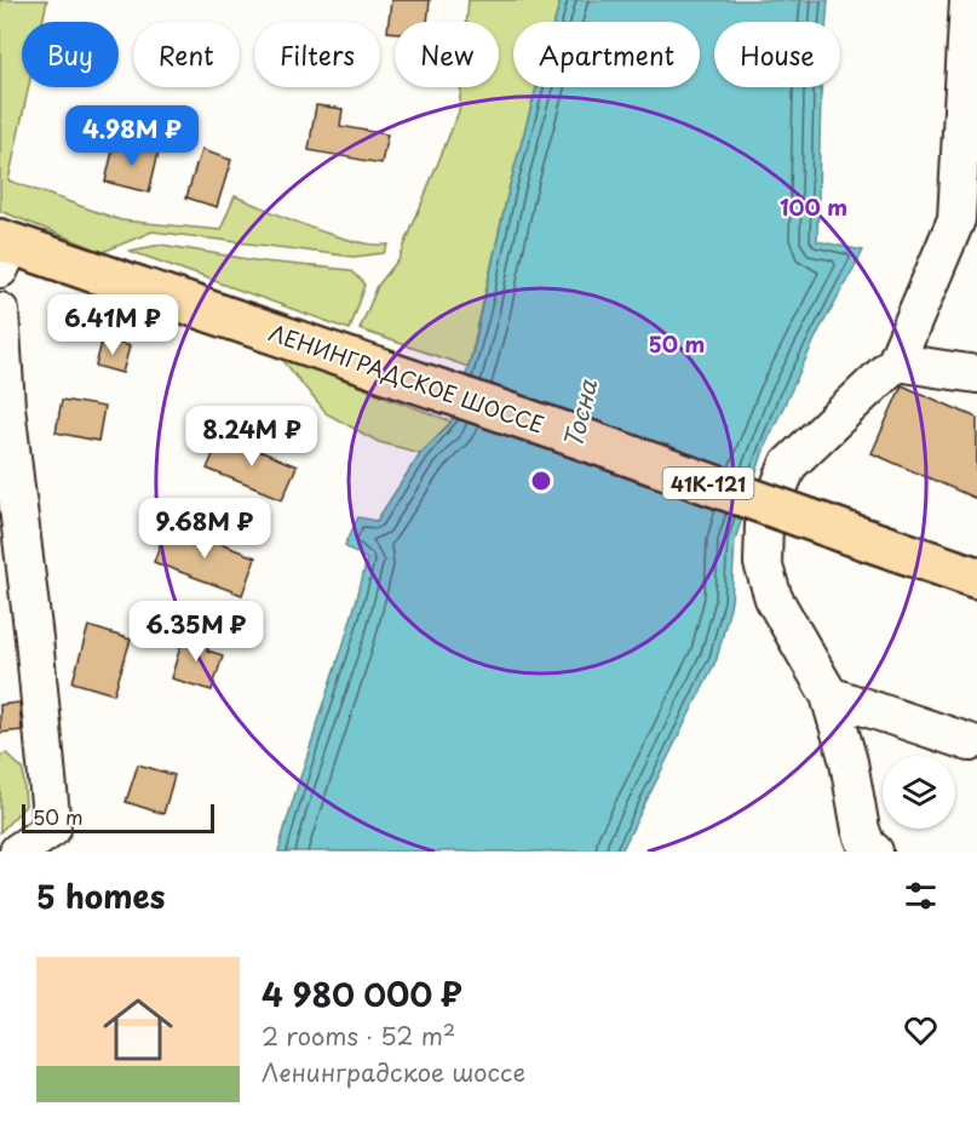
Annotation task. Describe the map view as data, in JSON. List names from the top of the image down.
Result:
{
  "streets": {
    "main road": ["ЛЕНИНГРАДСКОЕ ШОССЕ", "41К-121"]
  },
  "water": ["Тосна"],
  "scale_bar": "50 m",
  "page": {
    "chip": [
      "Buy",
      "Rent",
      "Filters",
      "New",
      "Apartment",
      "House"
    ],
    "price": [
      "4.98M ₽",
      "6.41M ₽",
      "8.24M ₽",
      "9.68M ₽",
      "6.35M ₽"
    ],
    "scale": "50 m",
    "heading": "5 homes",
    "list": [
      {
        "name": "4 980 000 ₽",
        "note": "2 rooms · 52 m² · Ленинградское шоссе"
      }
    ]
  },
  "rings": ["100 m", "50 m"]
}
